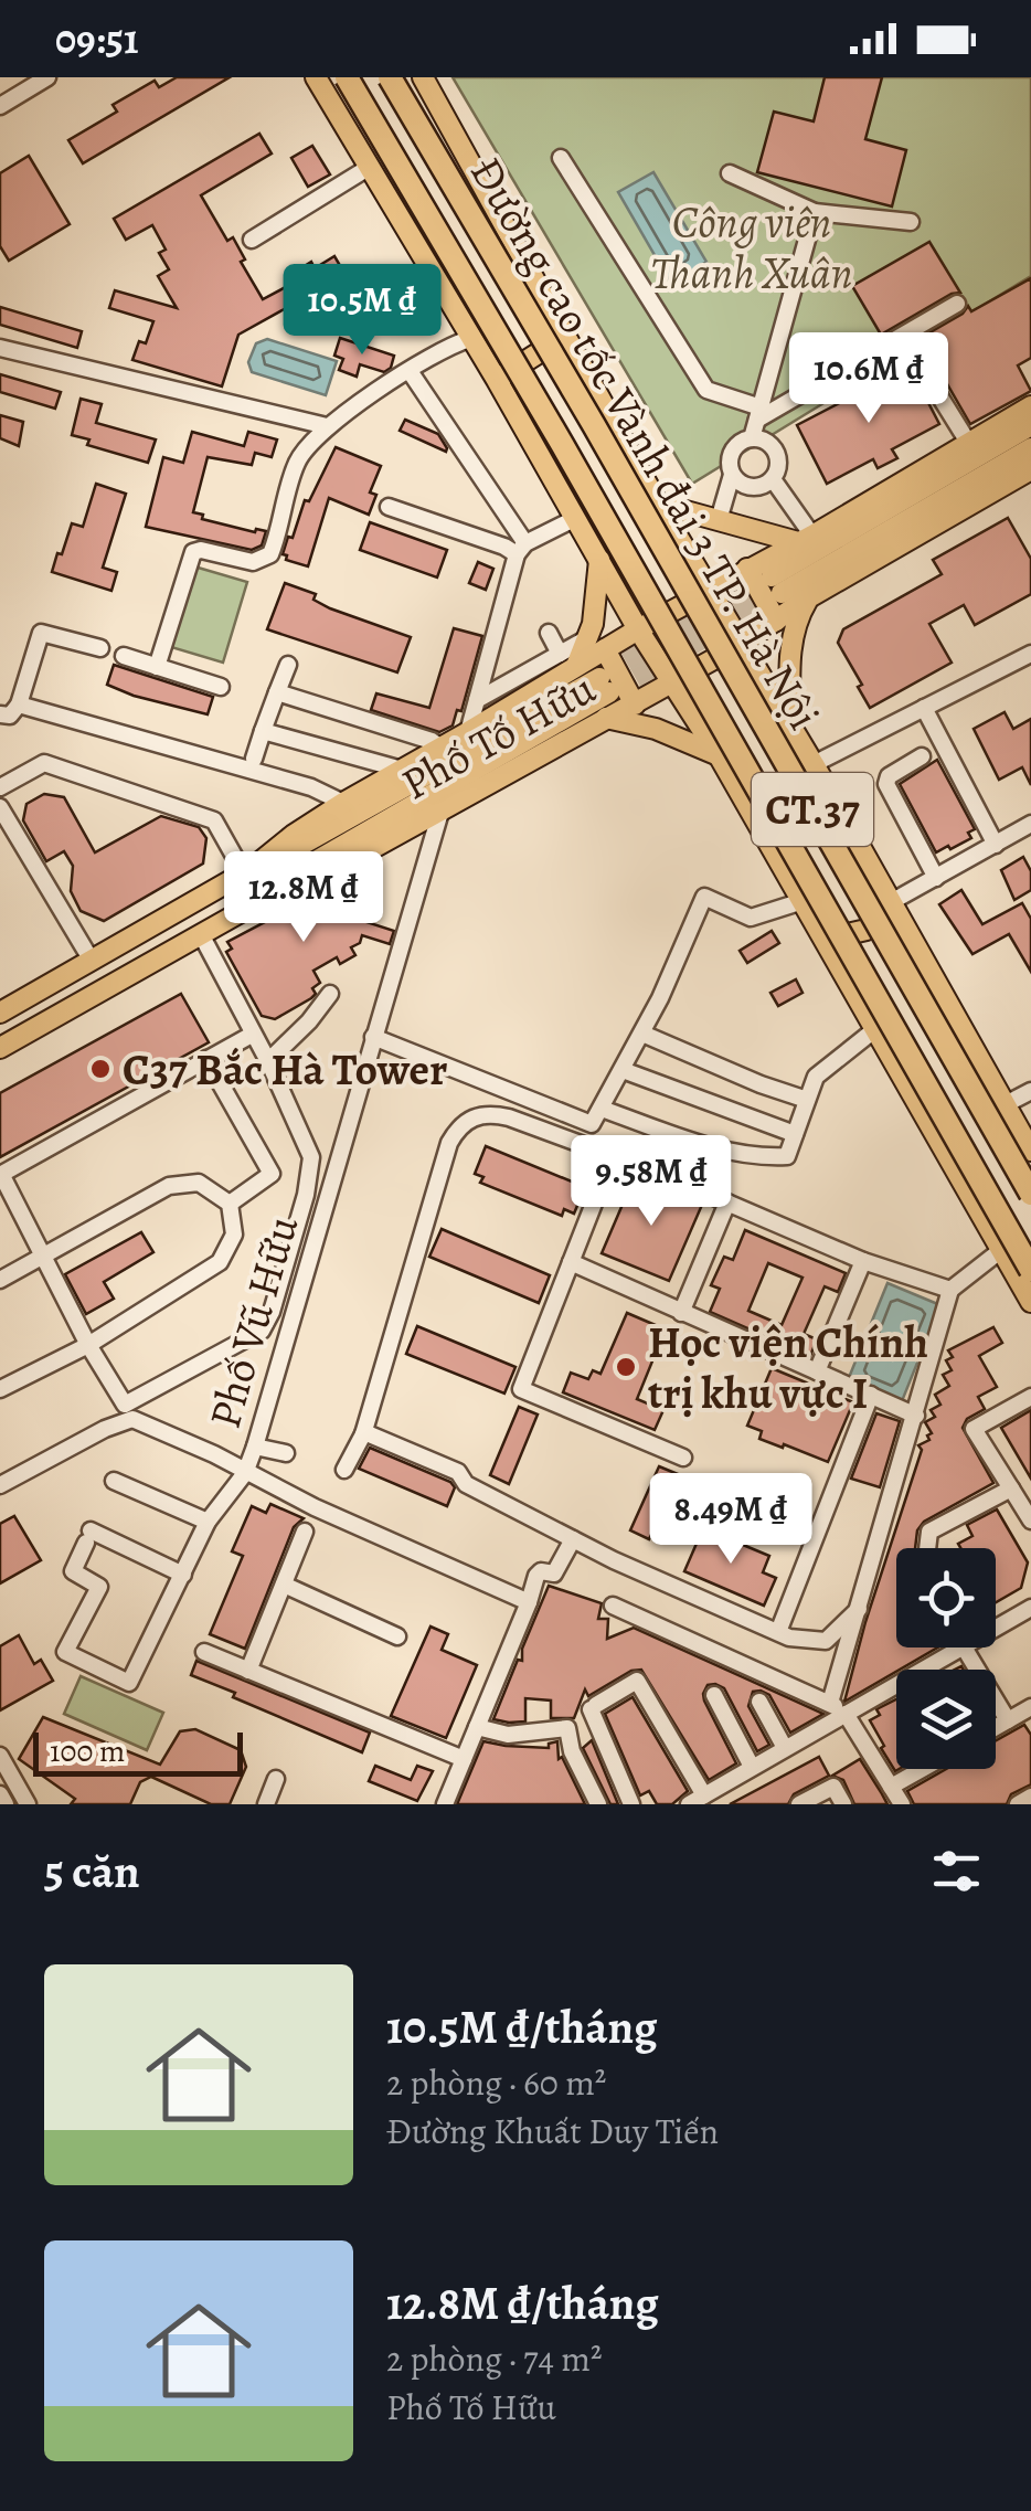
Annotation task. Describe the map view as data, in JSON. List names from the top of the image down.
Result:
{
  "streets": {
    "highway": ["Đường cao tốc Vành đai 3 TP. Hà Nội", "CT.37"],
    "main road": ["Phố Tố Hữu"],
    "street": ["Phố Vũ Hữu"]
  },
  "crossings": [
    ["Phố Tố Hữu", "Phố Vũ Hữu"]
  ],
  "parks": ["Công viên Thanh Xuân"],
  "places": ["C37 Bắc Hà Tower", "Học viện Chính trị khu vực I"],
  "scale_bar": "100 m",
  "page": {
    "status": "09:51",
    "price": [
      "10.5M ₫",
      "10.6M ₫",
      "12.8M ₫",
      "9.58M ₫",
      "8.49M ₫"
    ],
    "scale": "100 m",
    "heading": "5 căn",
    "list": [
      {
        "name": "10.5M ₫/tháng",
        "note": "2 phòng · 60 m² · Đường Khuất Duy Tiến"
      },
      {
        "name": "12.8M ₫/tháng",
        "note": "2 phòng · 74 m² · Phố Tố Hữu"
      }
    ]
  }
}
